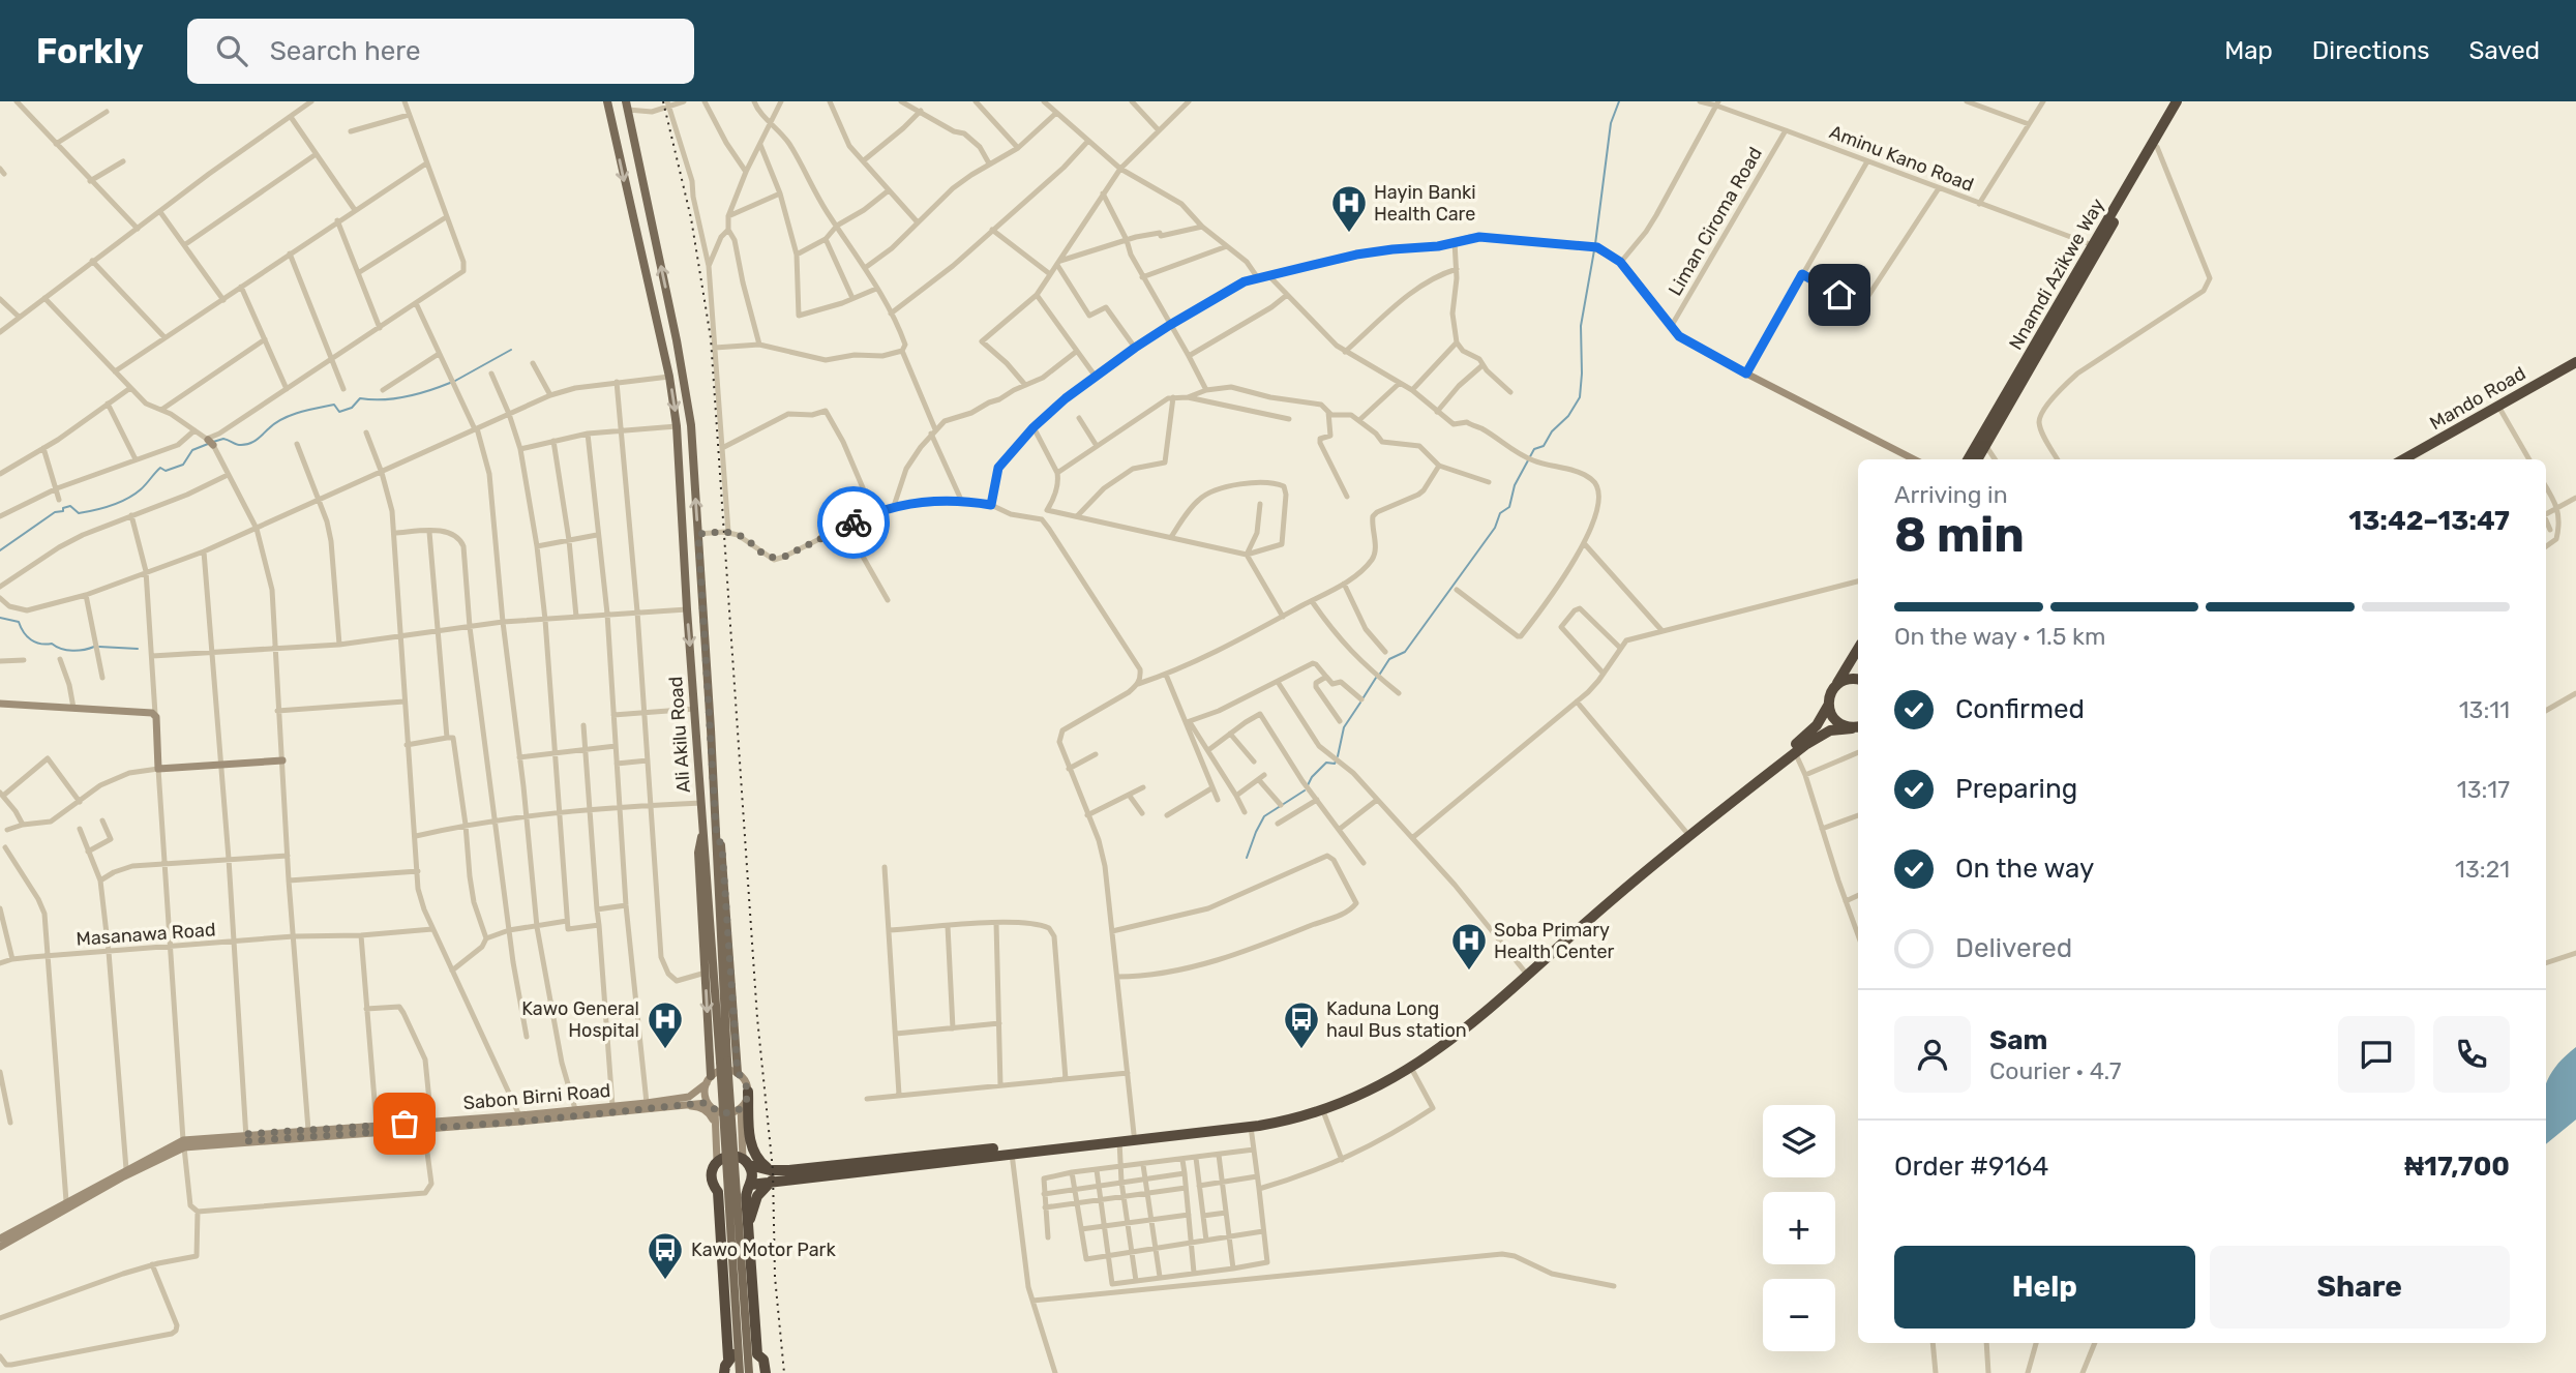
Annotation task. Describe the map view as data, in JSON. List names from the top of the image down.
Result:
{
  "streets": {
    "highway": ["Nnamdi Azikwe Way", "Mando Road"],
    "main road": ["Ali Akilu Road"],
    "street": [
      "Aminu Kano Road",
      "Liman Ciroma Road",
      "Masanawa Road",
      "Sabon Birni Road"
    ]
  },
  "crossings": [
    ["Aminu Kano Road", "Liman Ciroma Road"],
    ["Aminu Kano Road", "Nnamdi Azikwe Way"]
  ],
  "places": {
    "hospital": ["Hayin Banki Health Care", "Soba Primary Health Center", "Kawo General Hospital"],
    "bus stop": ["Kaduna Long haul Bus station", "Kawo Motor Park"]
  },
  "page": {
    "header": "Forkly",
    "search": "Search here",
    "nav": ["Map", "Directions", "Saved"],
    "heading": ["8 min", "Arriving in", "13:42–13:47"],
    "panel": [
      "Sam",
      "Courier · 4.7",
      "Order #9164",
      "₦17,700"
    ],
    "bar": "On the way · 1.5 km",
    "list": [
      ["Confirmed", "13:11"],
      ["Preparing", "13:17"],
      ["On the way", "13:21"],
      "Delivered"
    ],
    "map_buttons": ["+", "−"],
    "buttons": ["Help", "Share"]
  }
}
